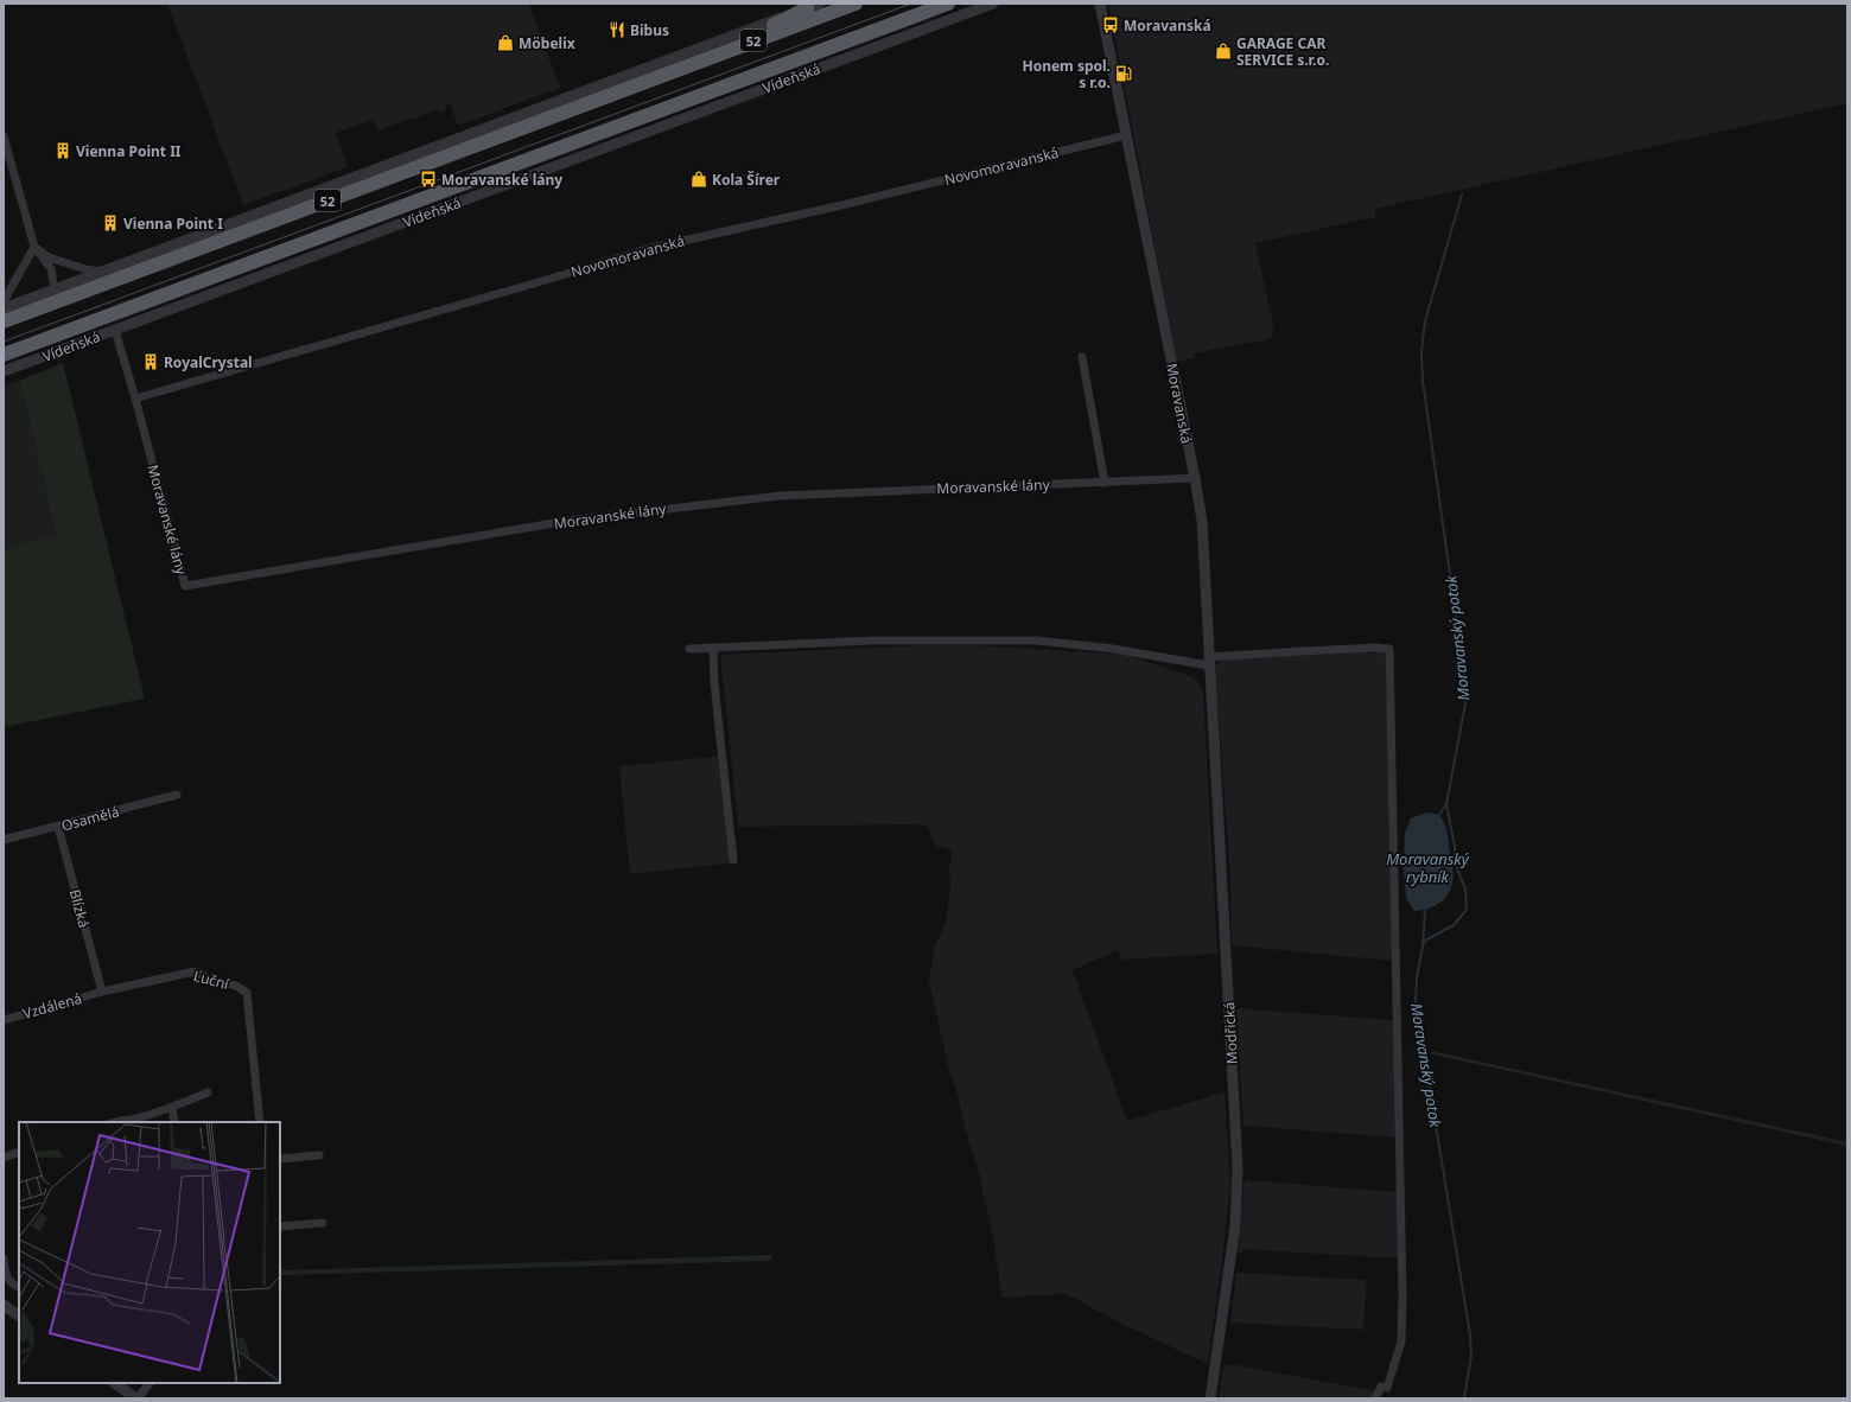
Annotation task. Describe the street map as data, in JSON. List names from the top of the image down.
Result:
{
  "streets": {
    "highway": ["52", "Vídeňská"],
    "street": [
      "Novomoravanská",
      "Moravanská",
      "Moravanské lány",
      "Osamělá",
      "Blízká",
      "Luční",
      "Vzdálená",
      "Modřická"
    ]
  },
  "crossings": [
    ["Vídeňská", "Moravanské lány"],
    ["Novomoravanská", "Moravanská"],
    ["Novomoravanská", "Moravanské lány"],
    ["Moravanská", "Moravanské lány"],
    ["Moravanská", "Modřická"],
    ["Osamělá", "Blízká"],
    ["Blízká", "Luční"],
    ["Blízká", "Vzdálená"],
    ["Luční", "Vzdálená"]
  ],
  "water": ["Moravanský potok", "Moravanský rybník"],
  "places": {
    "bus stop": ["Moravanská", "Moravanské lány"],
    "restaurant": ["Bibus"],
    "shop": ["Möbelix", "GARAGE CAR SERVICE s.r.o.", "Kola Šírer"],
    "fuel station": ["Honem spol. s r.o."],
    "building": ["Vienna Point II", "Vienna Point I", "RoyalCrystal"]
  }
}
